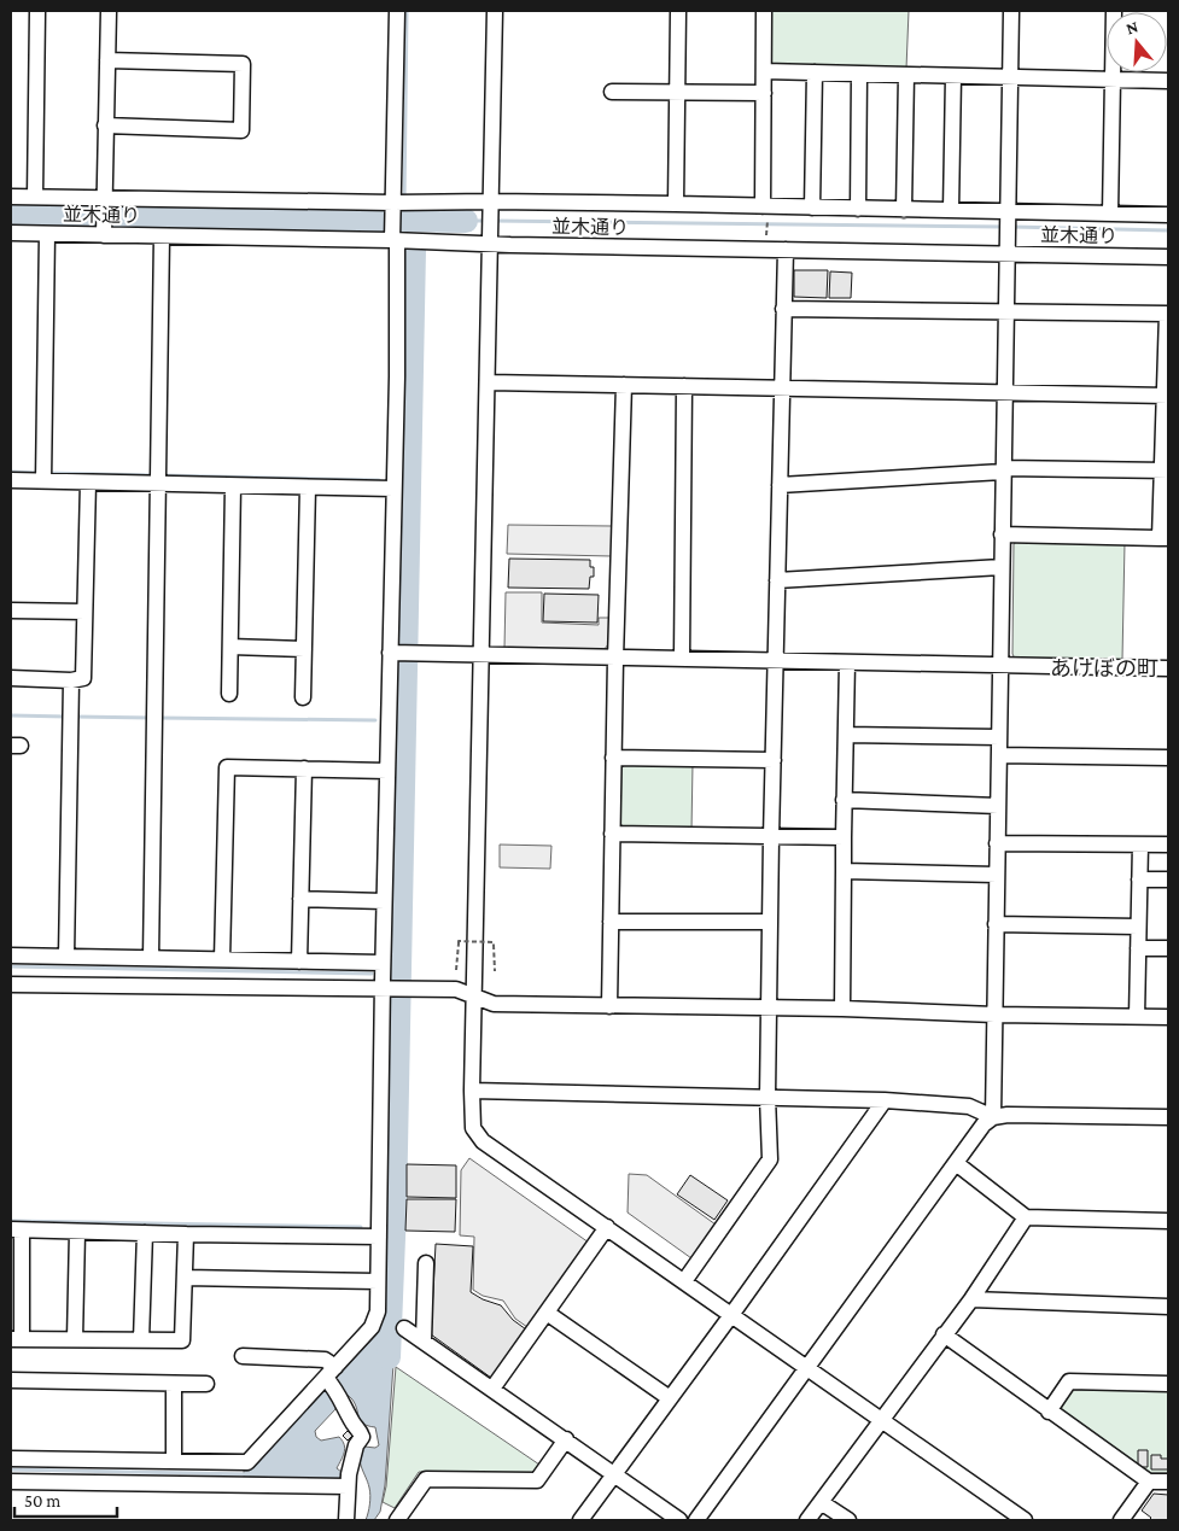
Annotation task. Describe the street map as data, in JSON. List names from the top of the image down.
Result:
{
  "streets": {
    "street": ["並木通り"]
  },
  "districts": ["あけぼの町"],
  "scale_bar": "50 m",
  "north": "top"
}
